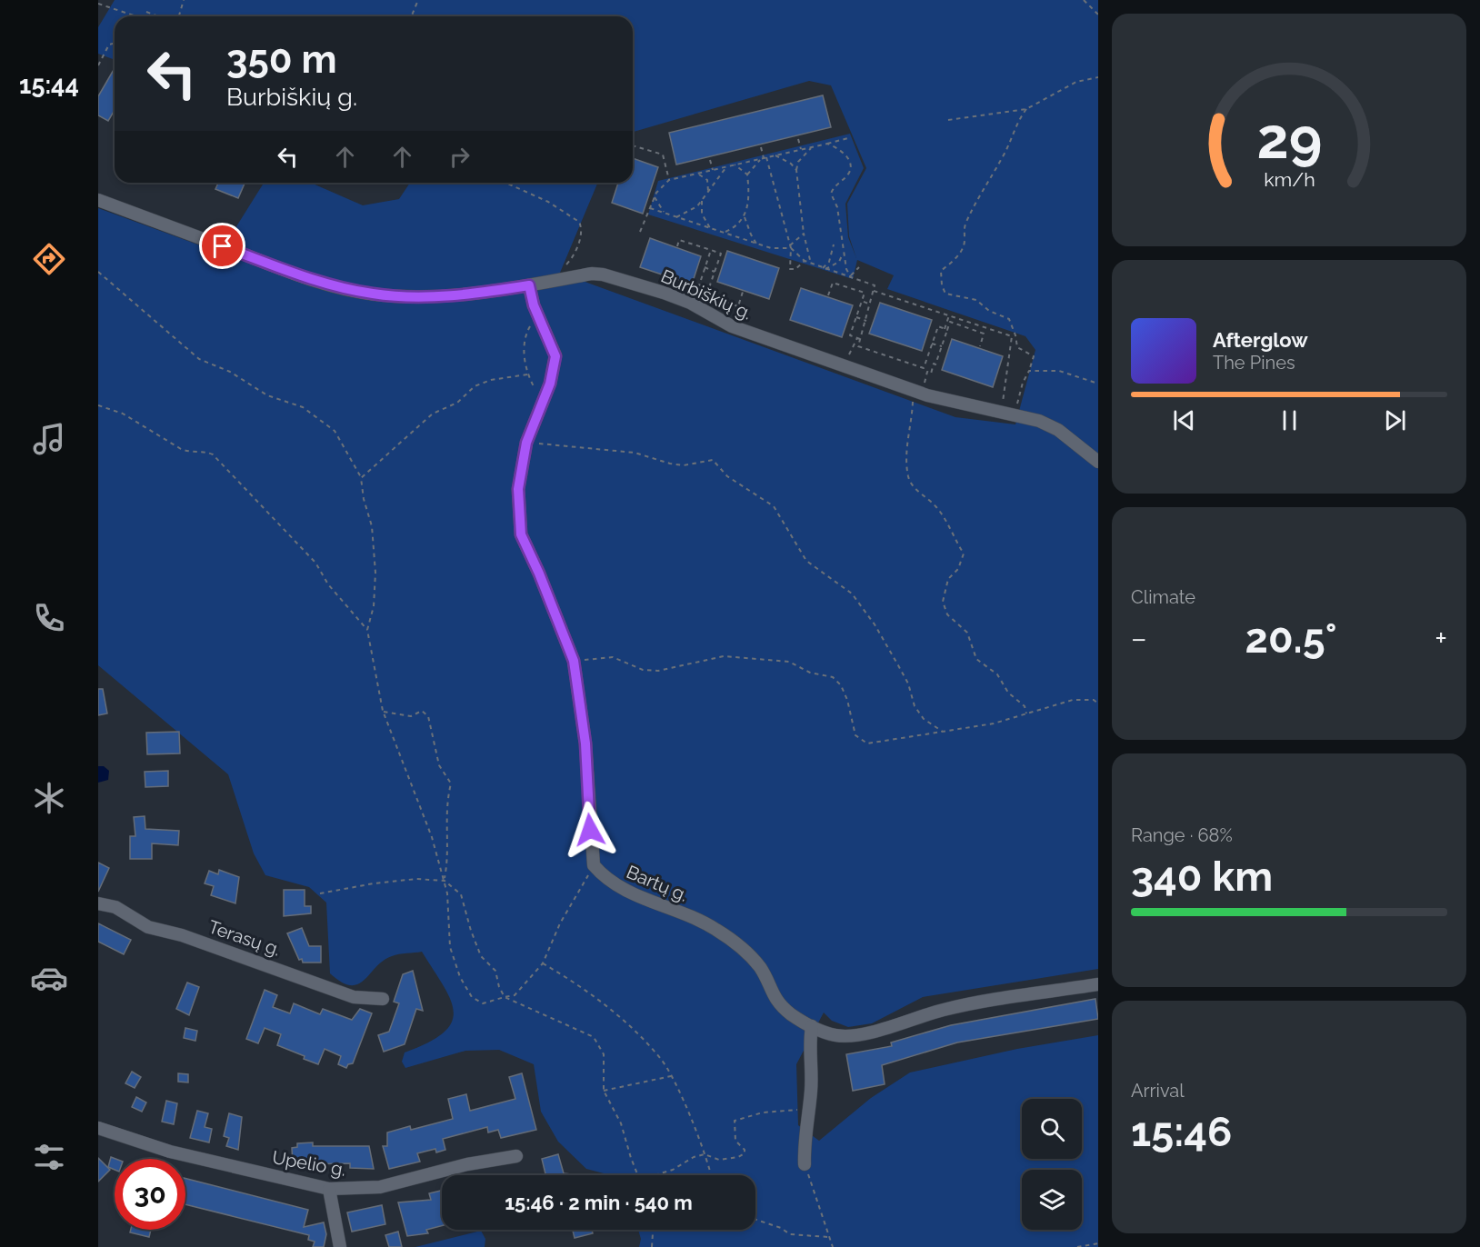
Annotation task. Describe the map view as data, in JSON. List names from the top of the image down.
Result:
{
  "streets": {
    "street": [
      "Burbiškių g.",
      "Bartų g.",
      "Terasų g.",
      "Upelio g."
    ]
  },
  "page": {
    "tabs": "15:44",
    "turn": ["350 m", "Burbiškių g."],
    "song": ["Afterglow", "The Pines"],
    "tile": [
      "Climate",
      ["Range · 68%", "340 km"],
      ["Arrival", "15:46"]
    ],
    "heat": ["−", "20.5°", "+"],
    "limit": "30",
    "trip": "15:46 · 2 min · 540 m",
    "gauge": ["29", "km/h"]
  }
}
